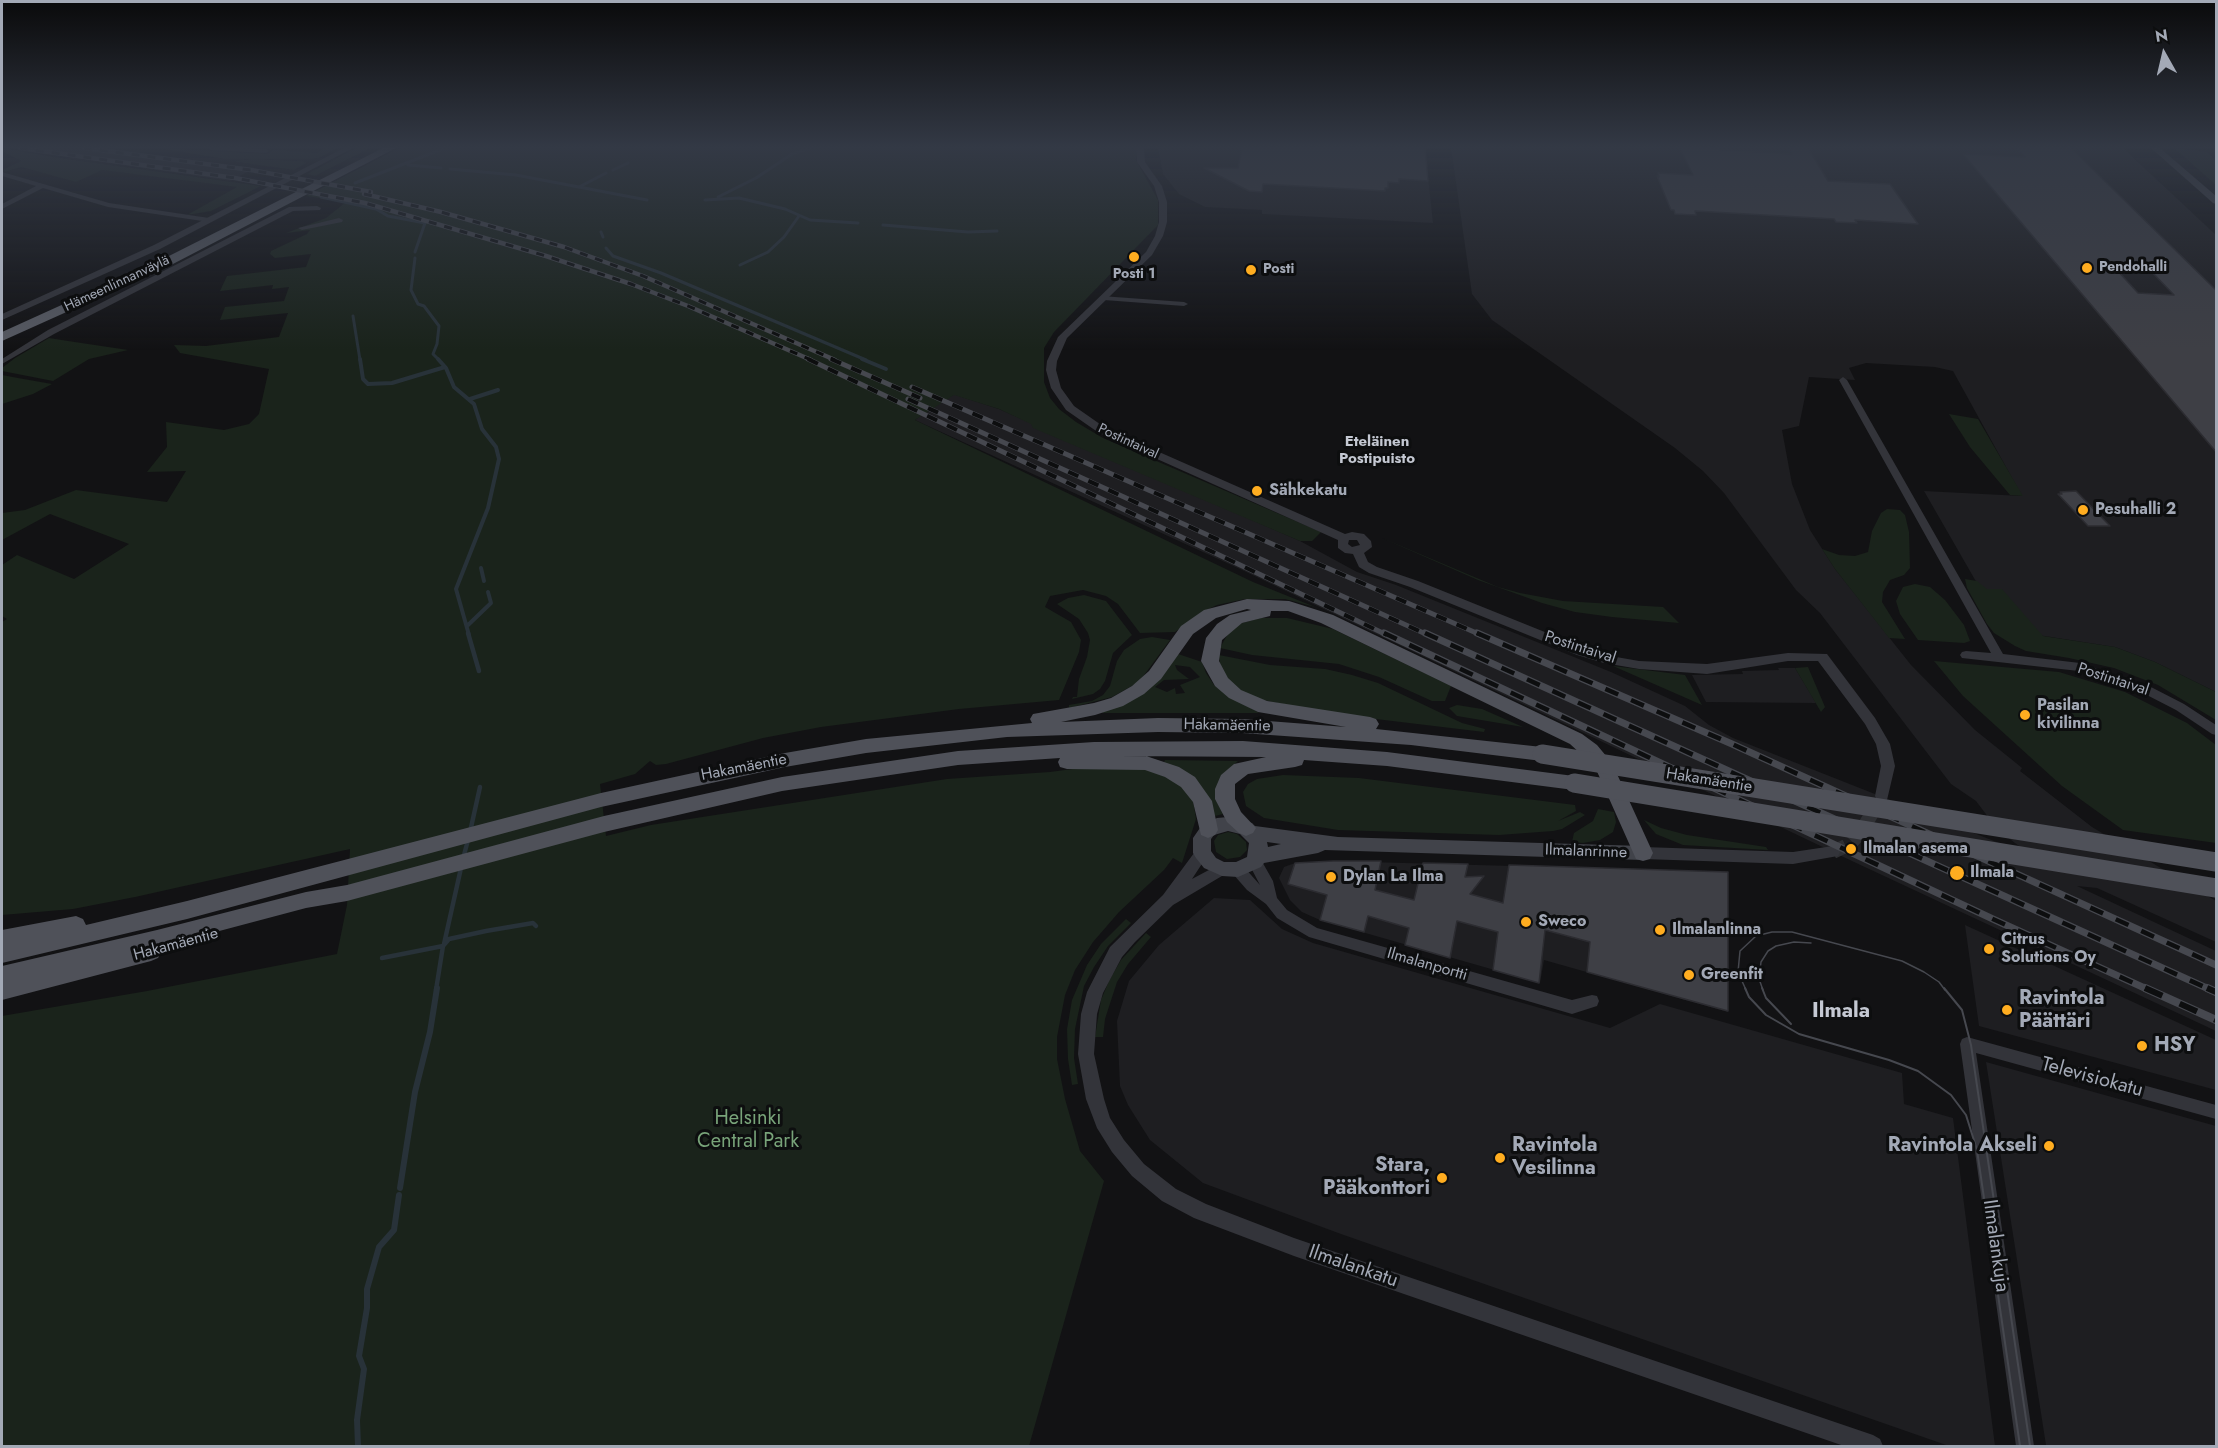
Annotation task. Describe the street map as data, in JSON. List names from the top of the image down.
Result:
{
  "streets": {
    "highway": ["Hämeenlinnanväylä"],
    "main road": ["Hakamäentie", "Ilmalanrinne"],
    "street": [
      "Postintaival",
      "Ilmalanportti",
      "Televisiokatu",
      "Ilmalankuja",
      "Ilmalankatu"
    ]
  },
  "crossings": [
    ["Ilmalanrinne", "Ilmalanportti"],
    ["Ilmalanrinne", "Ilmalankatu"],
    ["Ilmalanportti", "Ilmalankatu"],
    ["Televisiokatu", "Ilmalankuja"]
  ],
  "districts": ["Eteläinen Postipuisto", "Ilmala"],
  "parks": ["Helsinki Central Park"],
  "places": [
    "Posti 1",
    "Pendohalli",
    "Posti",
    "Sähkekatu",
    "Pesuhalli 2",
    "Pasilan kivilinna",
    "Ilmalan asema",
    "Ilmala",
    "Dylan La Ilma",
    "Sweco",
    "Ilmalanlinna",
    "Citrus Solutions Oy",
    "Greenfit",
    "Ravintola Päättäri",
    "HSY",
    "Ravintola Akseli",
    "Ravintola Vesilinna",
    "Stara, Pääkonttori"
  ],
  "north": "top"
}
